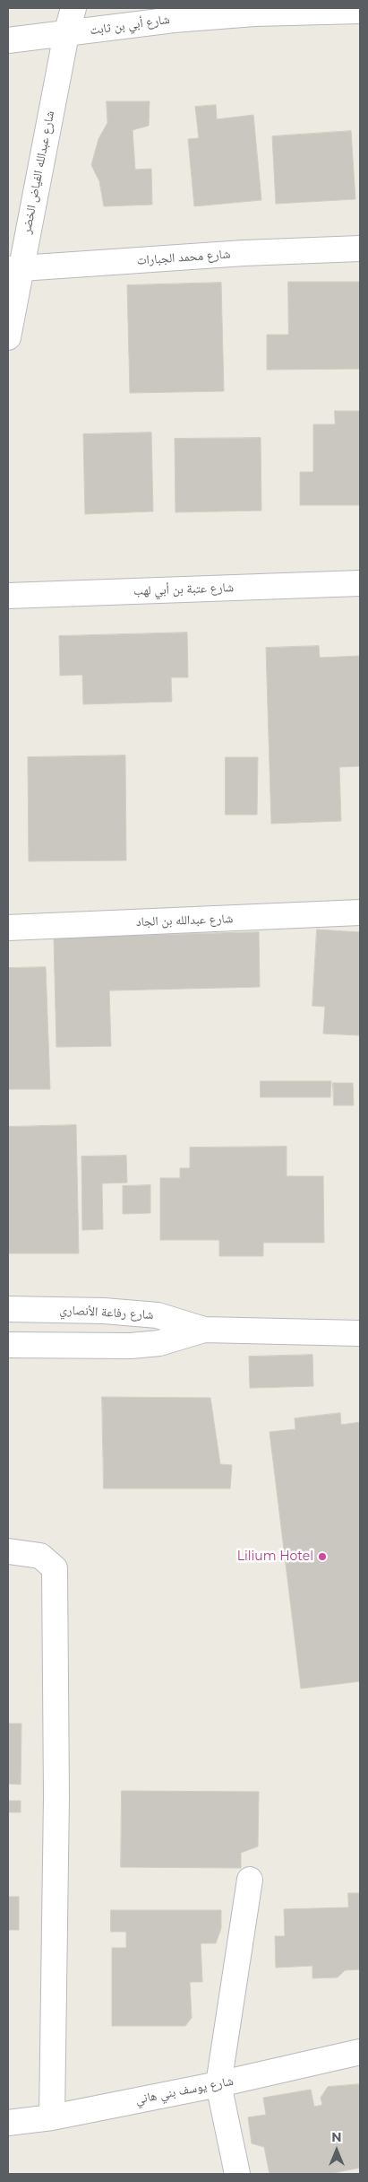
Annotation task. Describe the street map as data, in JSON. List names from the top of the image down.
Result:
{
  "streets": {
    "street": [
      "شارع أبي بن ثابت",
      "شارع عبدالله الفياض الخضر",
      "شارع محمد الجبارات",
      "شارع عتبة بن أبي لهب",
      "شارع عبدالله بن الجاد",
      "شارع رفاعة الأنصاري",
      "شارع يوسف بني هاني"
    ]
  },
  "crossings": [
    ["شارع أبي بن ثابت", "شارع عبدالله الفياض الخضر"],
    ["شارع عبدالله الفياض الخضر", "شارع محمد الجبارات"]
  ],
  "places": ["Lilium Hotel"],
  "north": "top"
}
